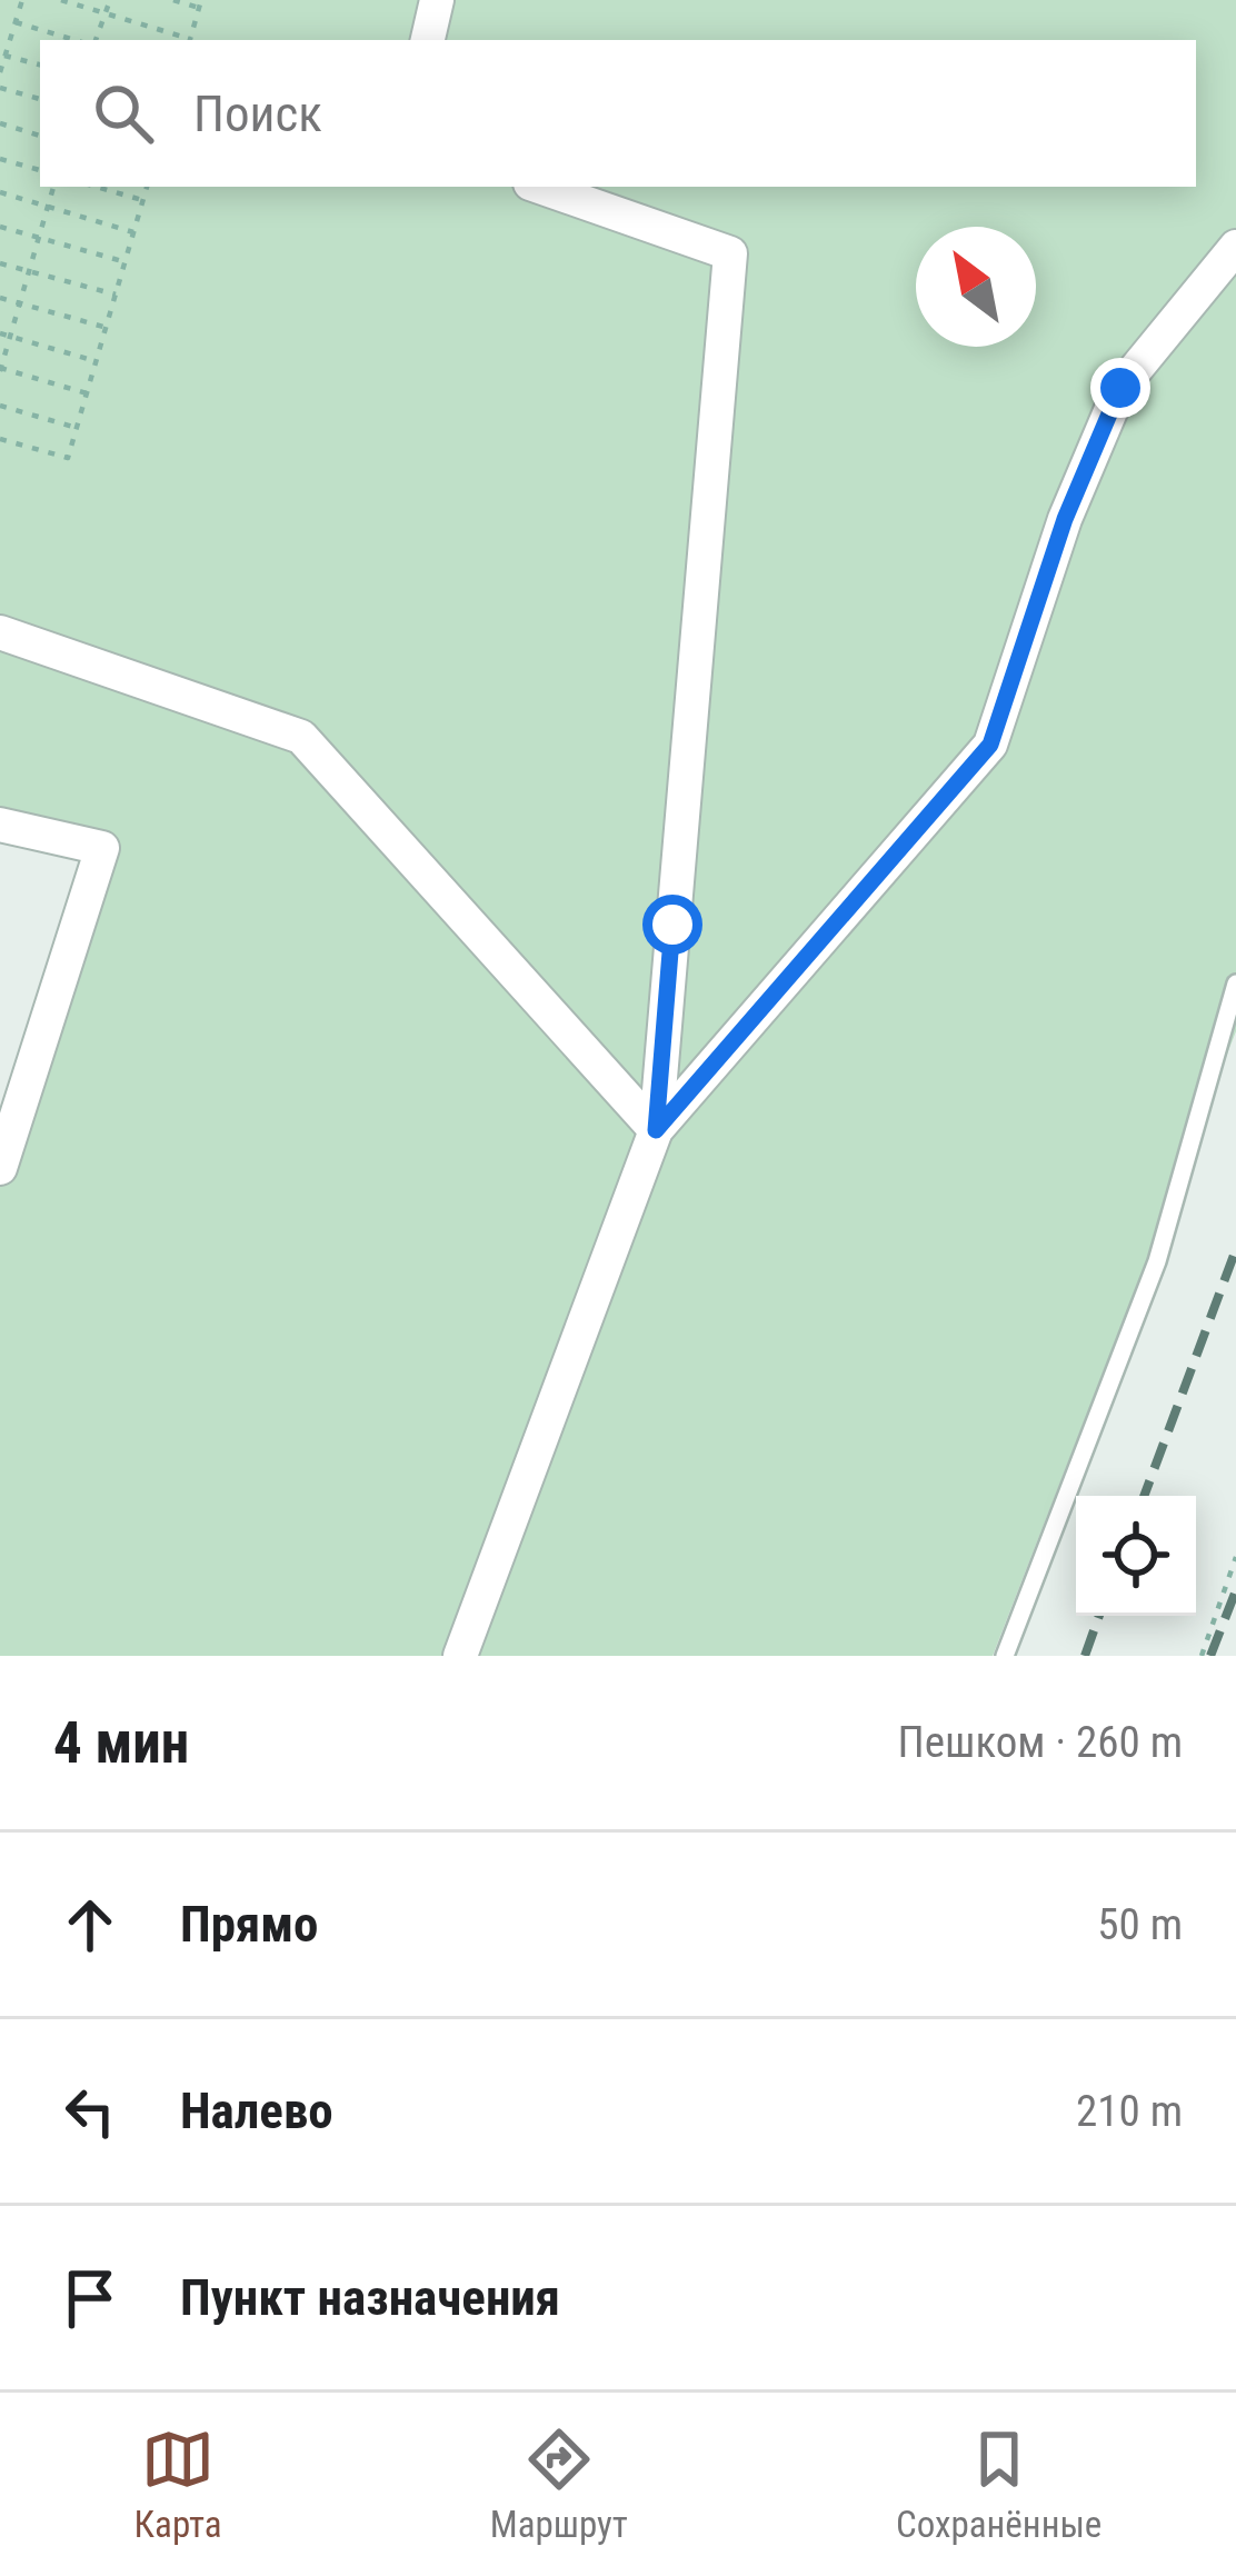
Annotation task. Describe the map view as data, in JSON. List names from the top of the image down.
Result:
{
  "north": "top left",
  "page": {
    "search": "Поиск",
    "heading": ["4 мин", "Пешком · 260 m"],
    "list": [
      ["Прямо", "50 m"],
      ["Налево", "210 m"],
      "Пункт назначения"
    ],
    "nav": ["Карта", "Маршрут", "Сохранённые"]
  }
}
